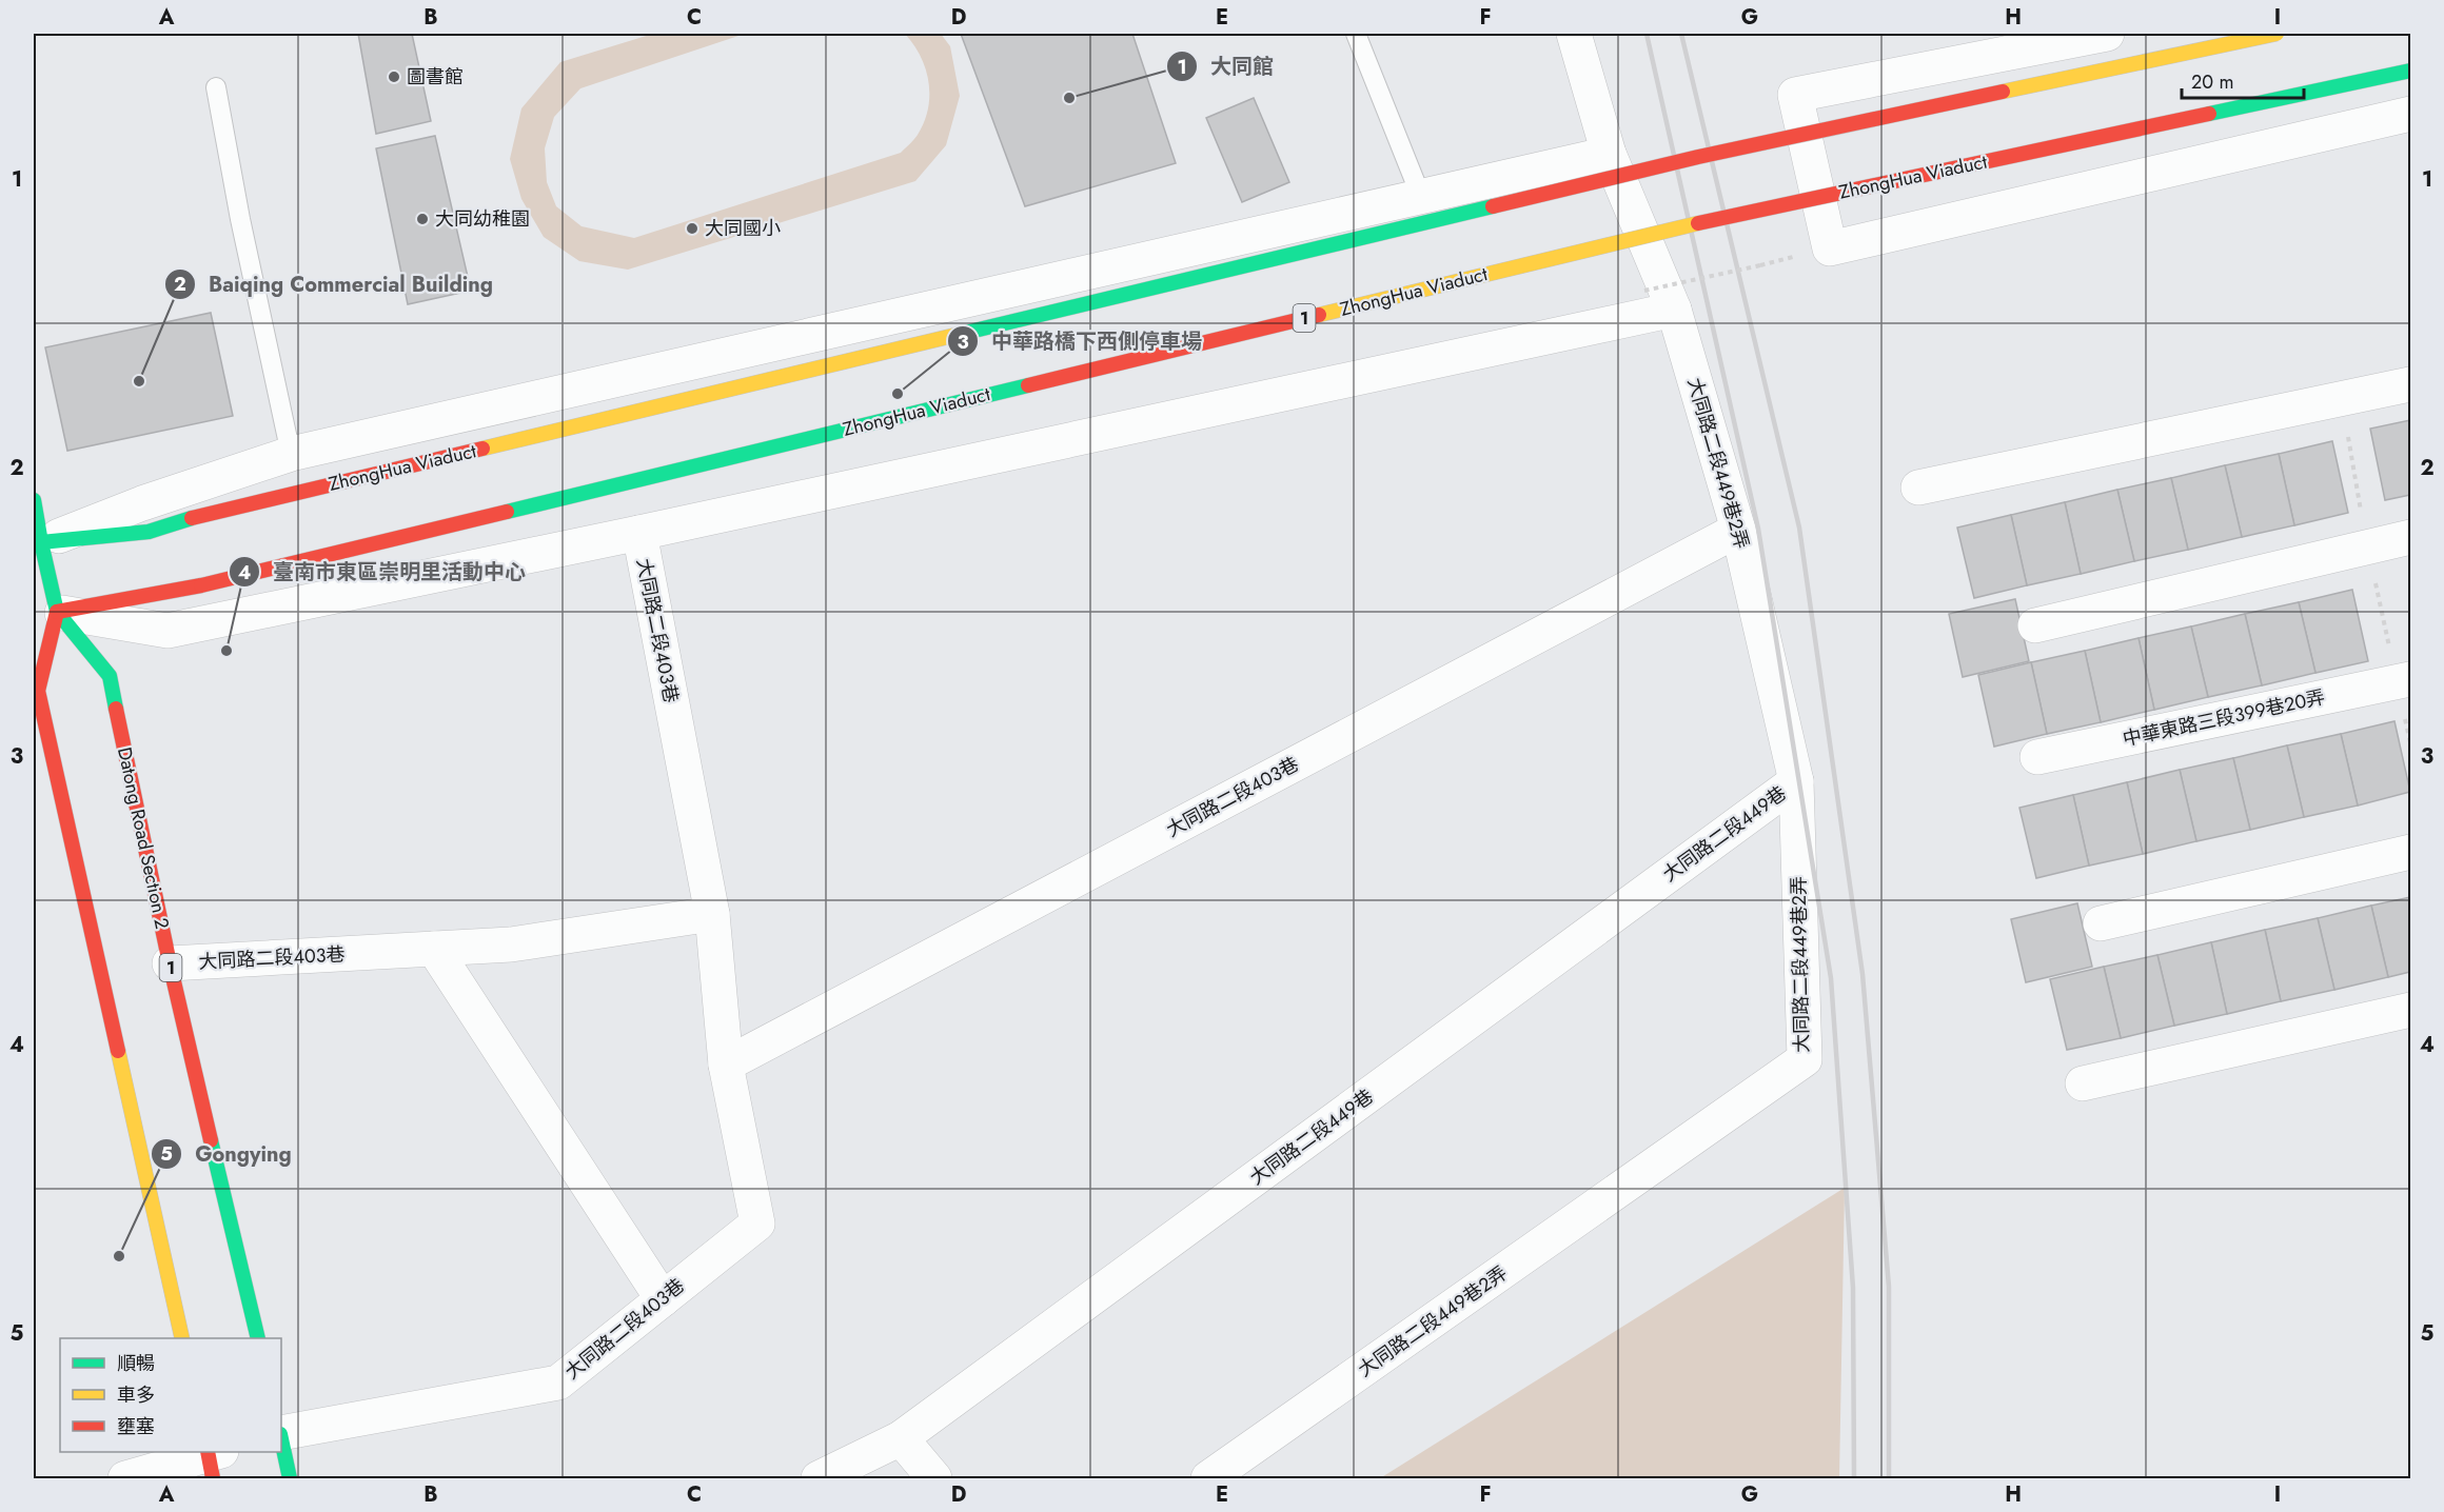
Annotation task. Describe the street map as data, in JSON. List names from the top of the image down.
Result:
{
  "streets": {
    "main road": ["ZhongHua Viaduct", "1", "Datong Road Section 2"],
    "street": [
      "大同路二段449巷2弄",
      "大同路二段403巷",
      "中華東路三段399巷20弄",
      "大同路二段449巷"
    ]
  },
  "crossings": [
    ["ZhongHua Viaduct", "Datong Road Section 2"],
    ["大同路二段449巷2弄", "大同路二段403巷"],
    ["大同路二段449巷2弄", "大同路二段449巷"],
    ["大同路二段403巷", "Datong Road Section 2"]
  ],
  "places": [
    "圖書館",
    "大同館",
    "大同幼稚園",
    "大同國小",
    "Baiqing Commercial Building",
    "中華路橋下西側停車場",
    "臺南市東區崇明里活動中心",
    "Gongying"
  ],
  "legend": ["順暢", "車多", "壅塞"],
  "scale_bar": "20 m",
  "grid": {
    "columns": [
      "A",
      "B",
      "C",
      "D",
      "E",
      "F",
      "G",
      "H",
      "I"
    ],
    "rows": [
      "1",
      "2",
      "3",
      "4",
      "5"
    ]
  }
}
